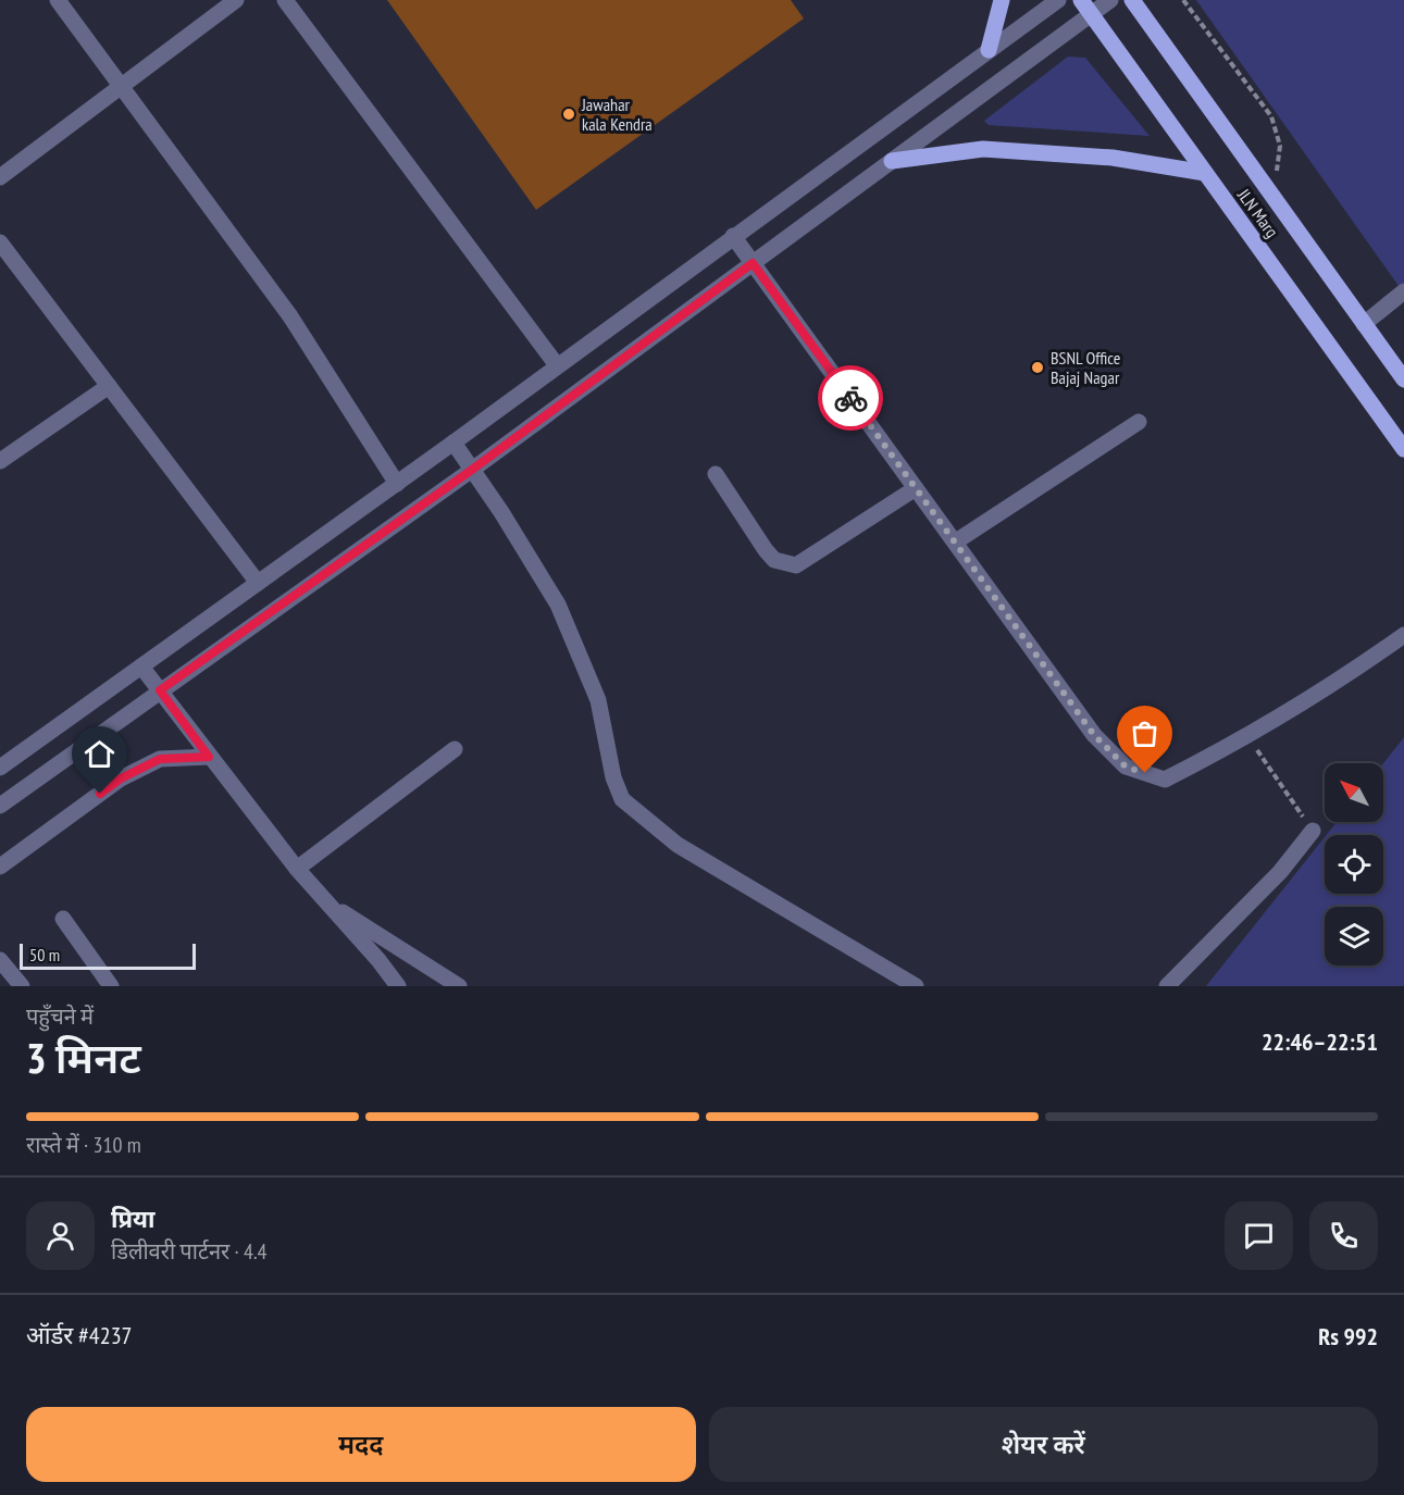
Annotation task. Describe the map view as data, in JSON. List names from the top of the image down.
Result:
{
  "streets": {
    "main road": ["JLN Marg"]
  },
  "places": ["Jawahar kala Kendra", "BSNL Office Bajaj Nagar"],
  "scale_bar": "50 m",
  "north": "top left",
  "page": {
    "scale": "50 m",
    "heading": ["3 मिनट", "पहुँचने में", "22:46–22:51"],
    "panel": [
      "प्रिया",
      "डिलीवरी पार्टनर · 4.4",
      "ऑर्डर #4237",
      "Rs 992"
    ],
    "bar": "रास्ते में · 310 m",
    "buttons": ["मदद", "शेयर करें"]
  }
}
